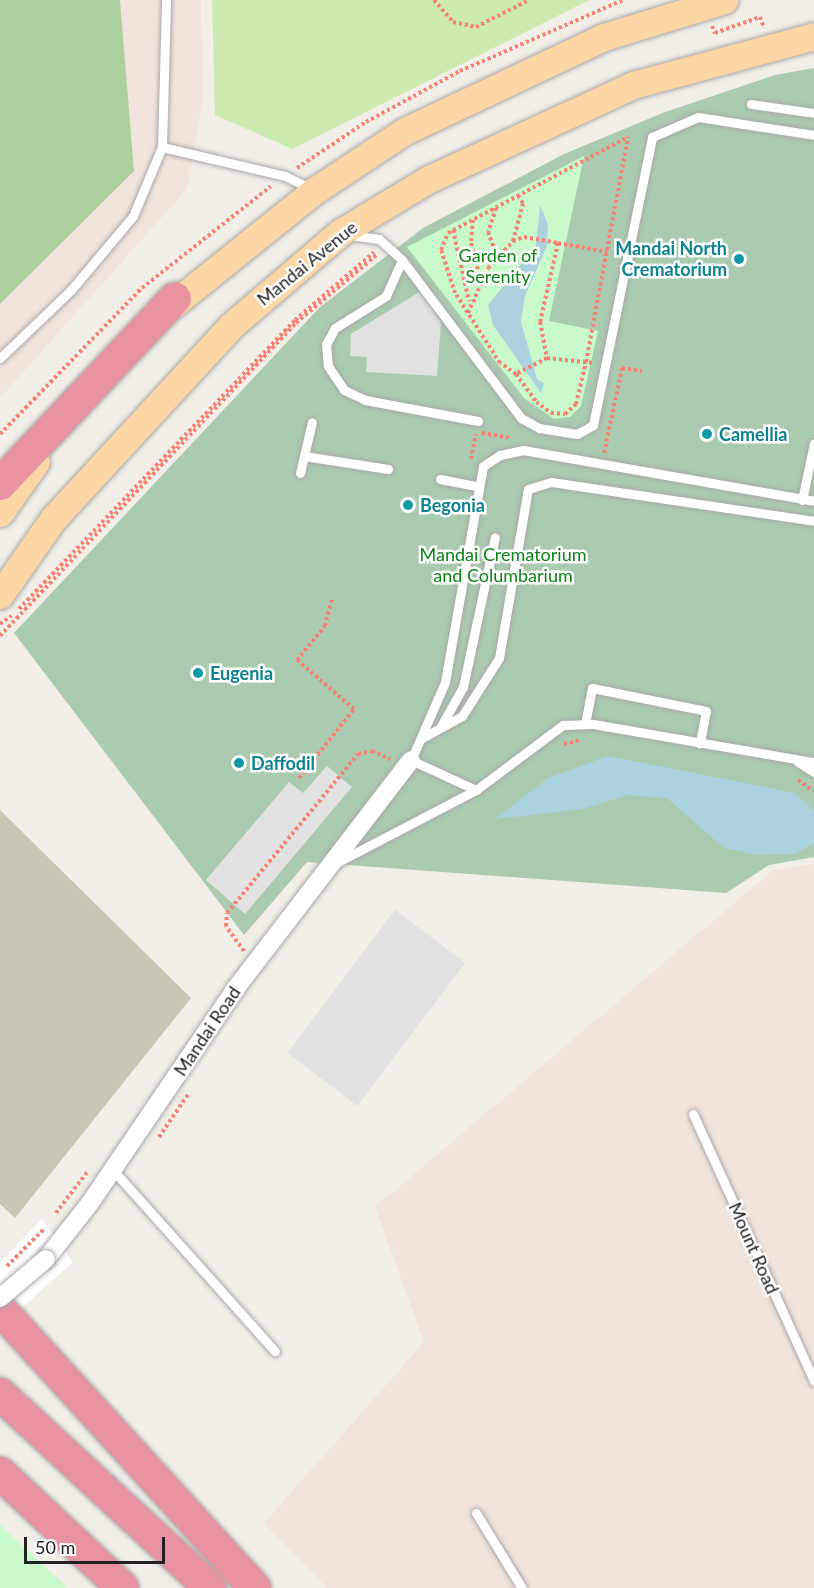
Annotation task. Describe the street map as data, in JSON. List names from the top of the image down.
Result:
{
  "streets": {
    "main road": ["Mandai Avenue"],
    "street": ["Mandai Road"],
    "lane": ["Mount Road"]
  },
  "parks": ["Garden of Serenity", "Mandai Crematorium and Columbarium"],
  "places": [
    "Mandai North Crematorium",
    "Camellia",
    "Begonia",
    "Eugenia",
    "Daffodil"
  ],
  "scale_bar": "50 m"
}
